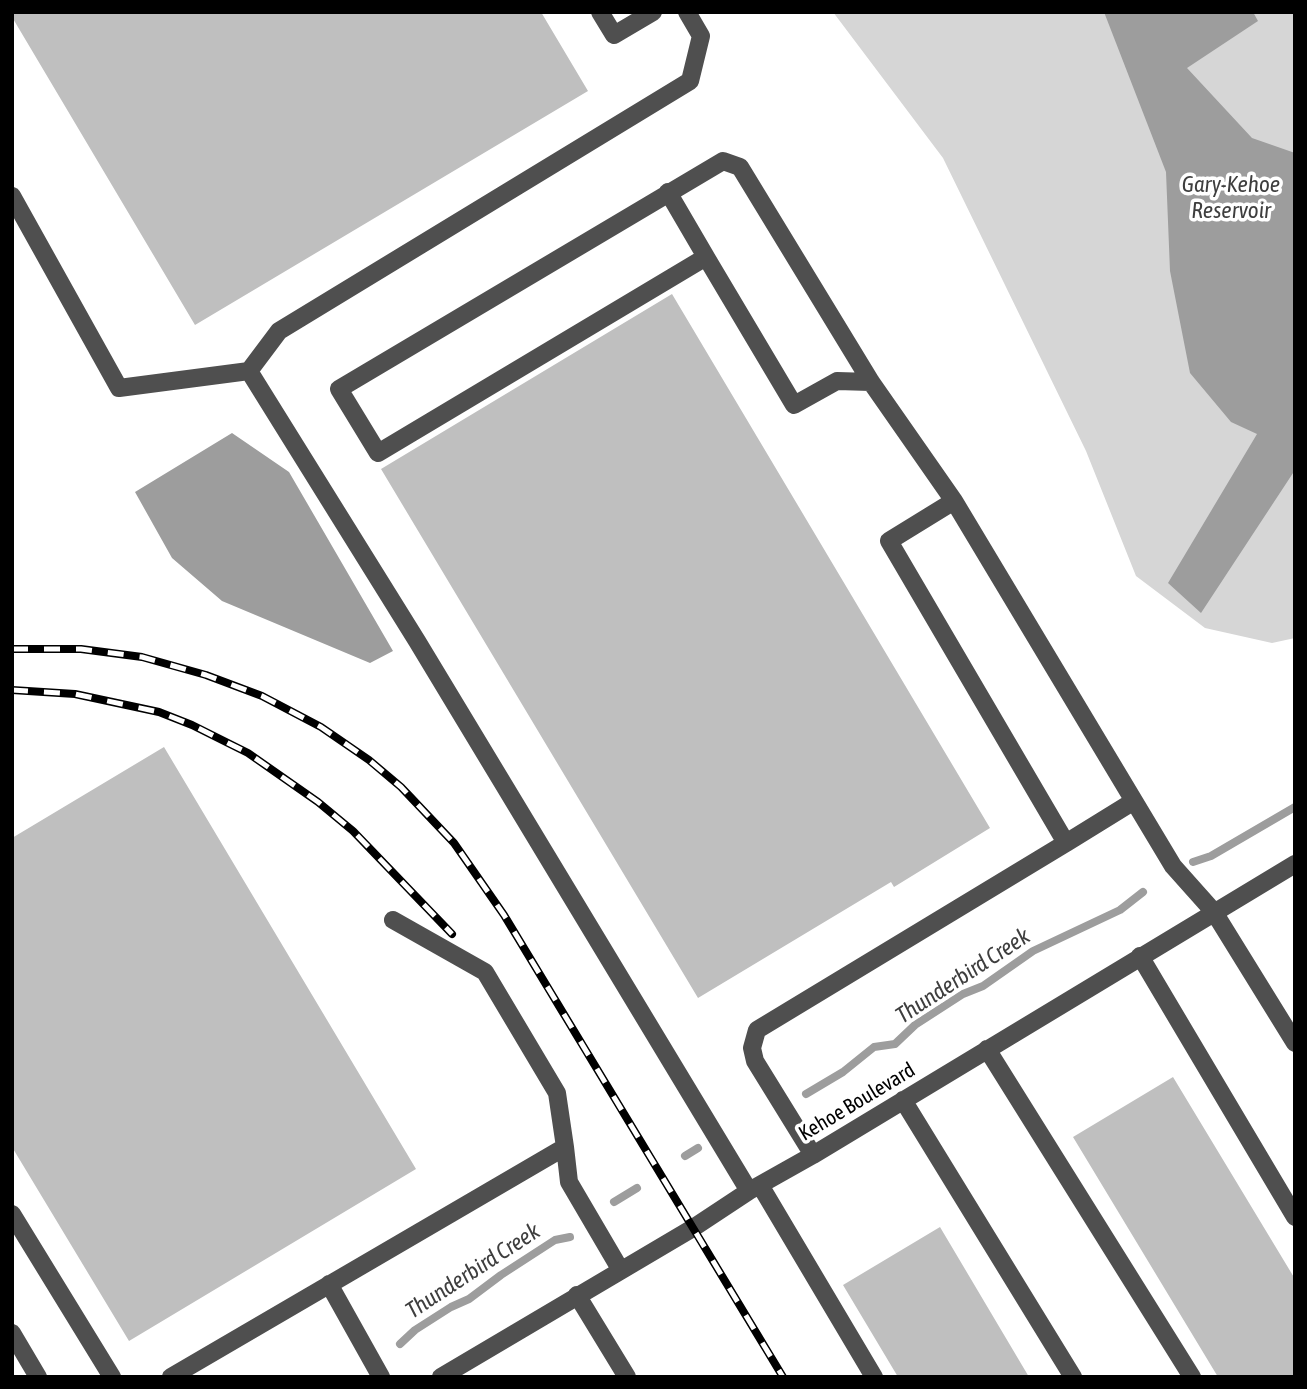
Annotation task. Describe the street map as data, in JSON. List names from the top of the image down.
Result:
{
  "streets": {
    "street": ["Kehoe Boulevard"]
  },
  "water": ["Gary-Kehoe Reservoir", "Thunderbird Creek"]
}
